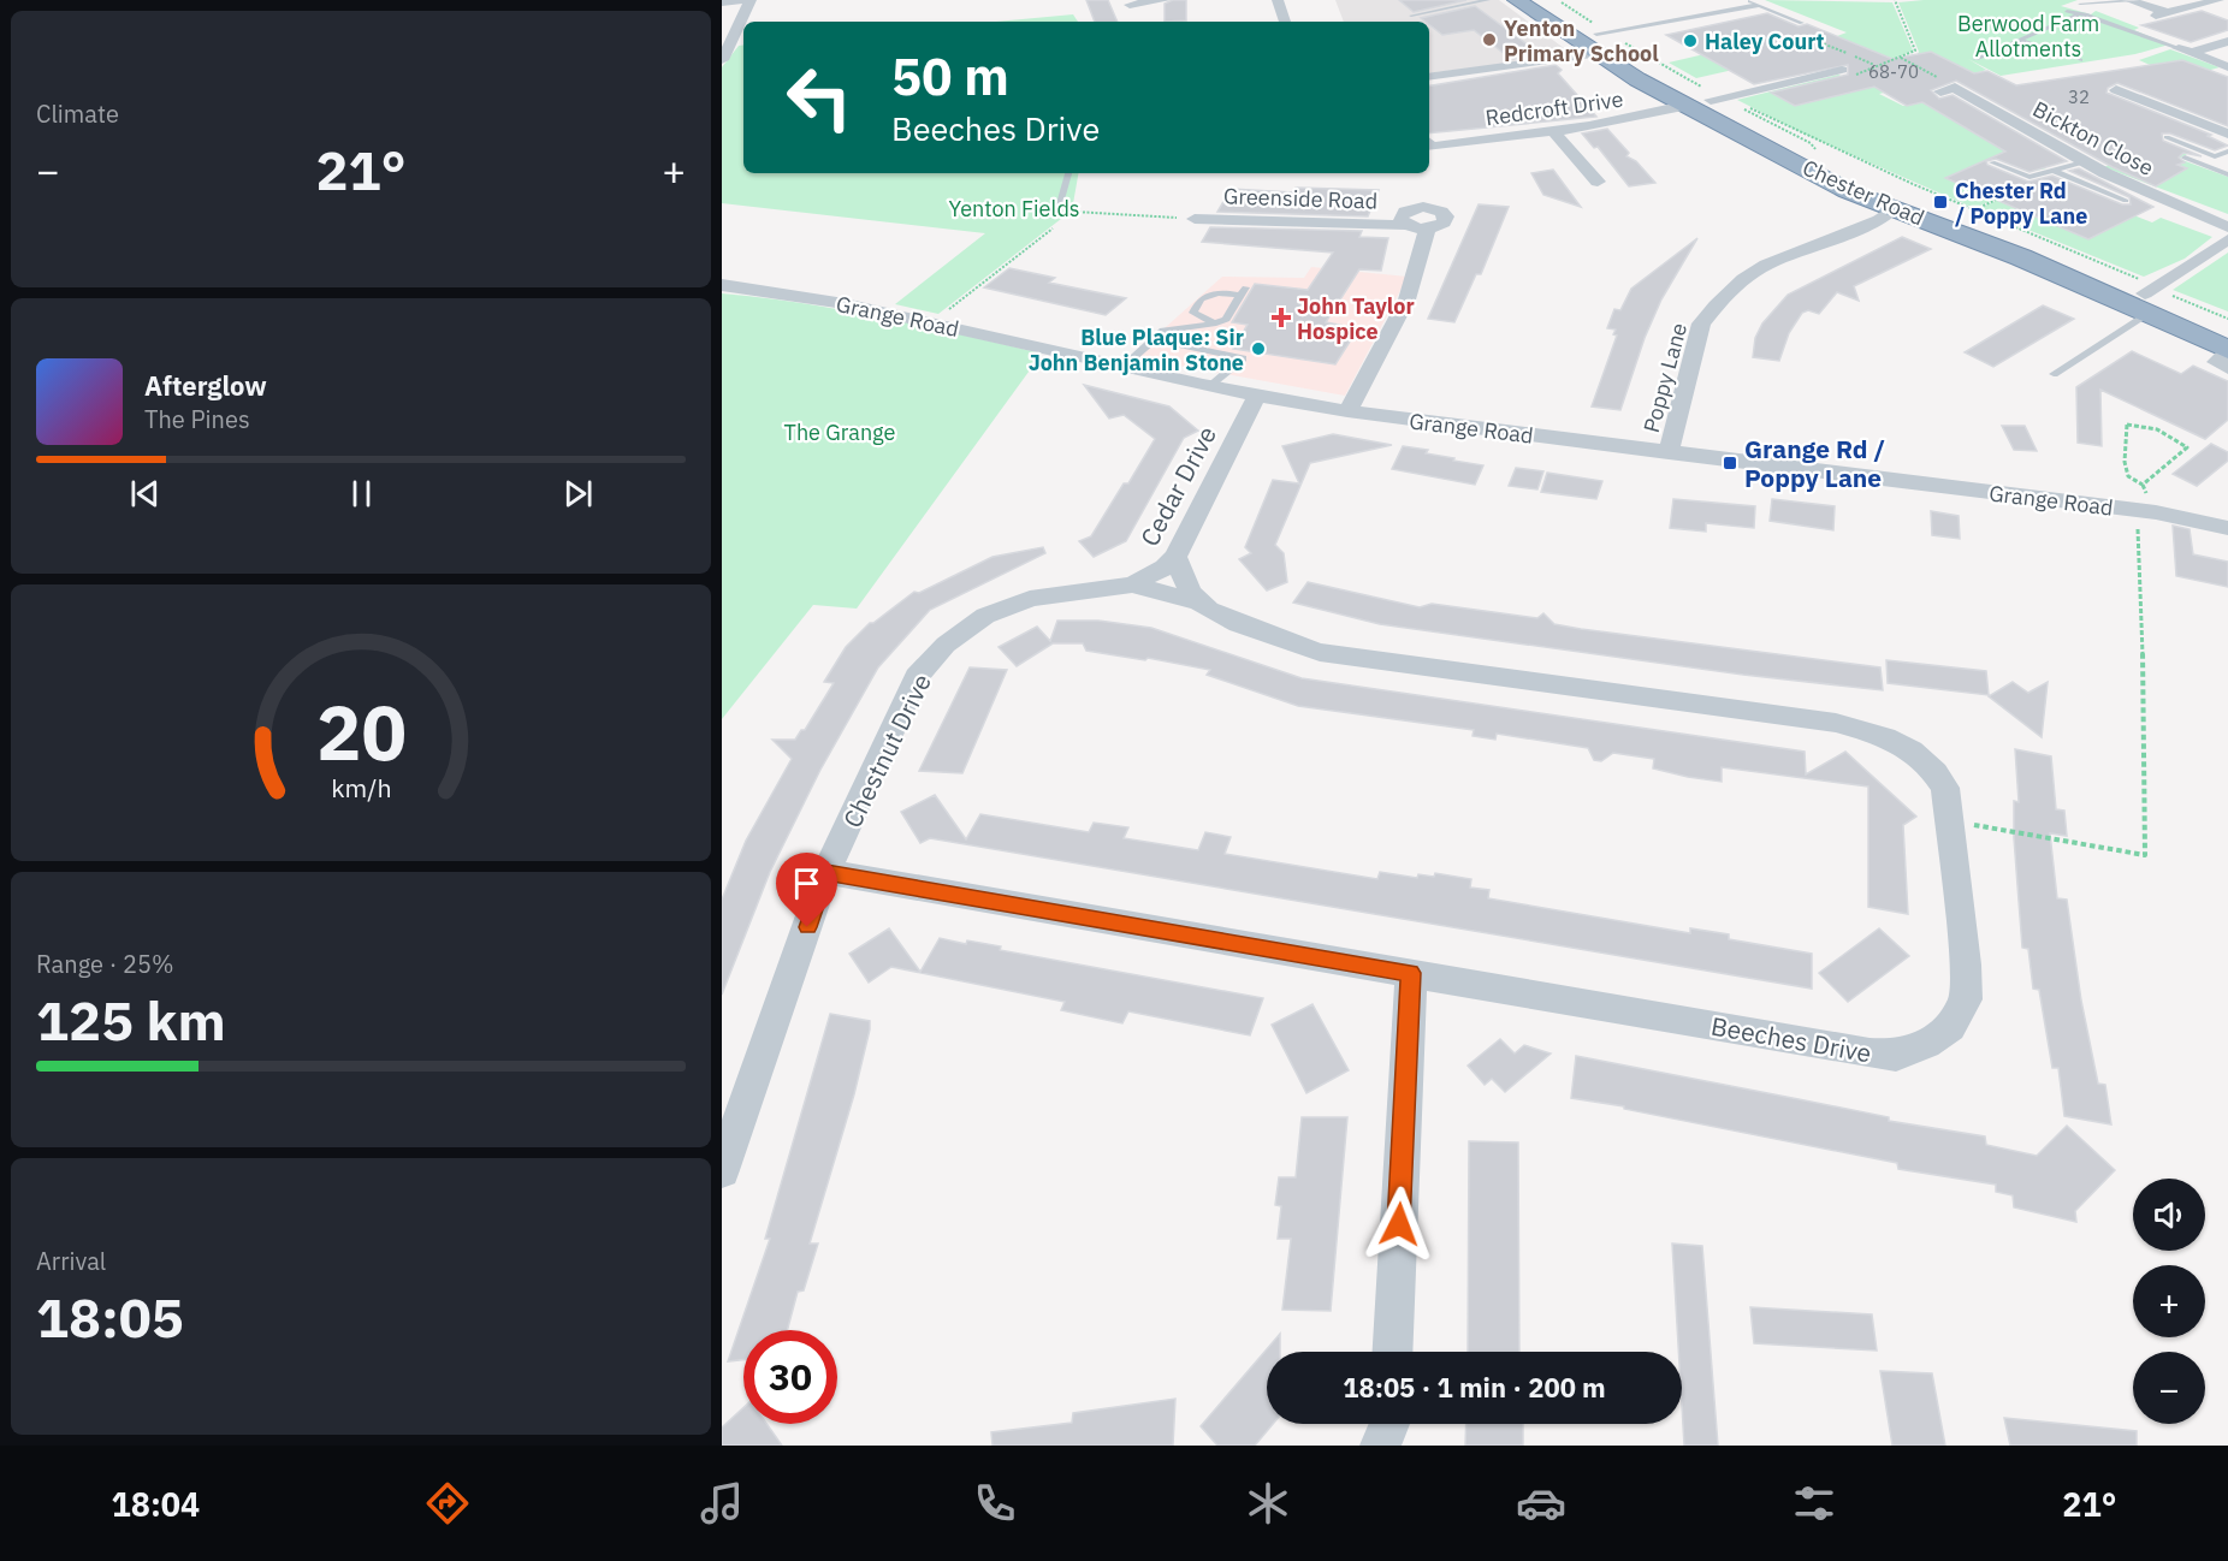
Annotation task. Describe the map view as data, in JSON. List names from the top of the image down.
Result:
{
  "streets": {
    "highway": ["Chester Road"],
    "street": [
      "Redcroft Drive",
      "Bickton Close",
      "Greenside Road",
      "Grange Road",
      "Poppy Lane",
      "Cedar Drive",
      "Chestnut Drive",
      "Beeches Drive"
    ]
  },
  "crossings": [
    ["Redcroft Drive", "Chester Road"],
    ["Chester Road", "Poppy Lane"],
    ["Greenside Road", "Grange Road"],
    ["Grange Road", "Poppy Lane"],
    ["Grange Road", "Cedar Drive"],
    ["Cedar Drive", "Chestnut Drive"],
    ["Cedar Drive", "Beeches Drive"],
    ["Chestnut Drive", "Beeches Drive"]
  ],
  "parks": ["Berwood Farm Allotments", "Yenton Fields", "The Grange"],
  "places": {
    "other": ["Yenton Primary School", "Haley Court", "Blue Plaque: Sir John Benjamin Stone"],
    "transit": ["Chester Rd / Poppy Lane", "Grange Rd / Poppy Lane"],
    "health": ["John Taylor Hospice"]
  },
  "house_numbers": ["68-70", "32"],
  "page": {
    "tile": [
      "Climate",
      ["Range · 25%", "125 km"],
      ["Arrival", "18:05"]
    ],
    "turn": ["50 m", "Beeches Drive"],
    "heat": ["−", "21°", "+"],
    "song": ["Afterglow", "The Pines"],
    "map_buttons": ["+", "−"],
    "limit": "30",
    "trip": "18:05 · 1 min · 200 m",
    "tabs": ["18:04", "21°"],
    "gauge": ["20", "km/h"]
  }
}
